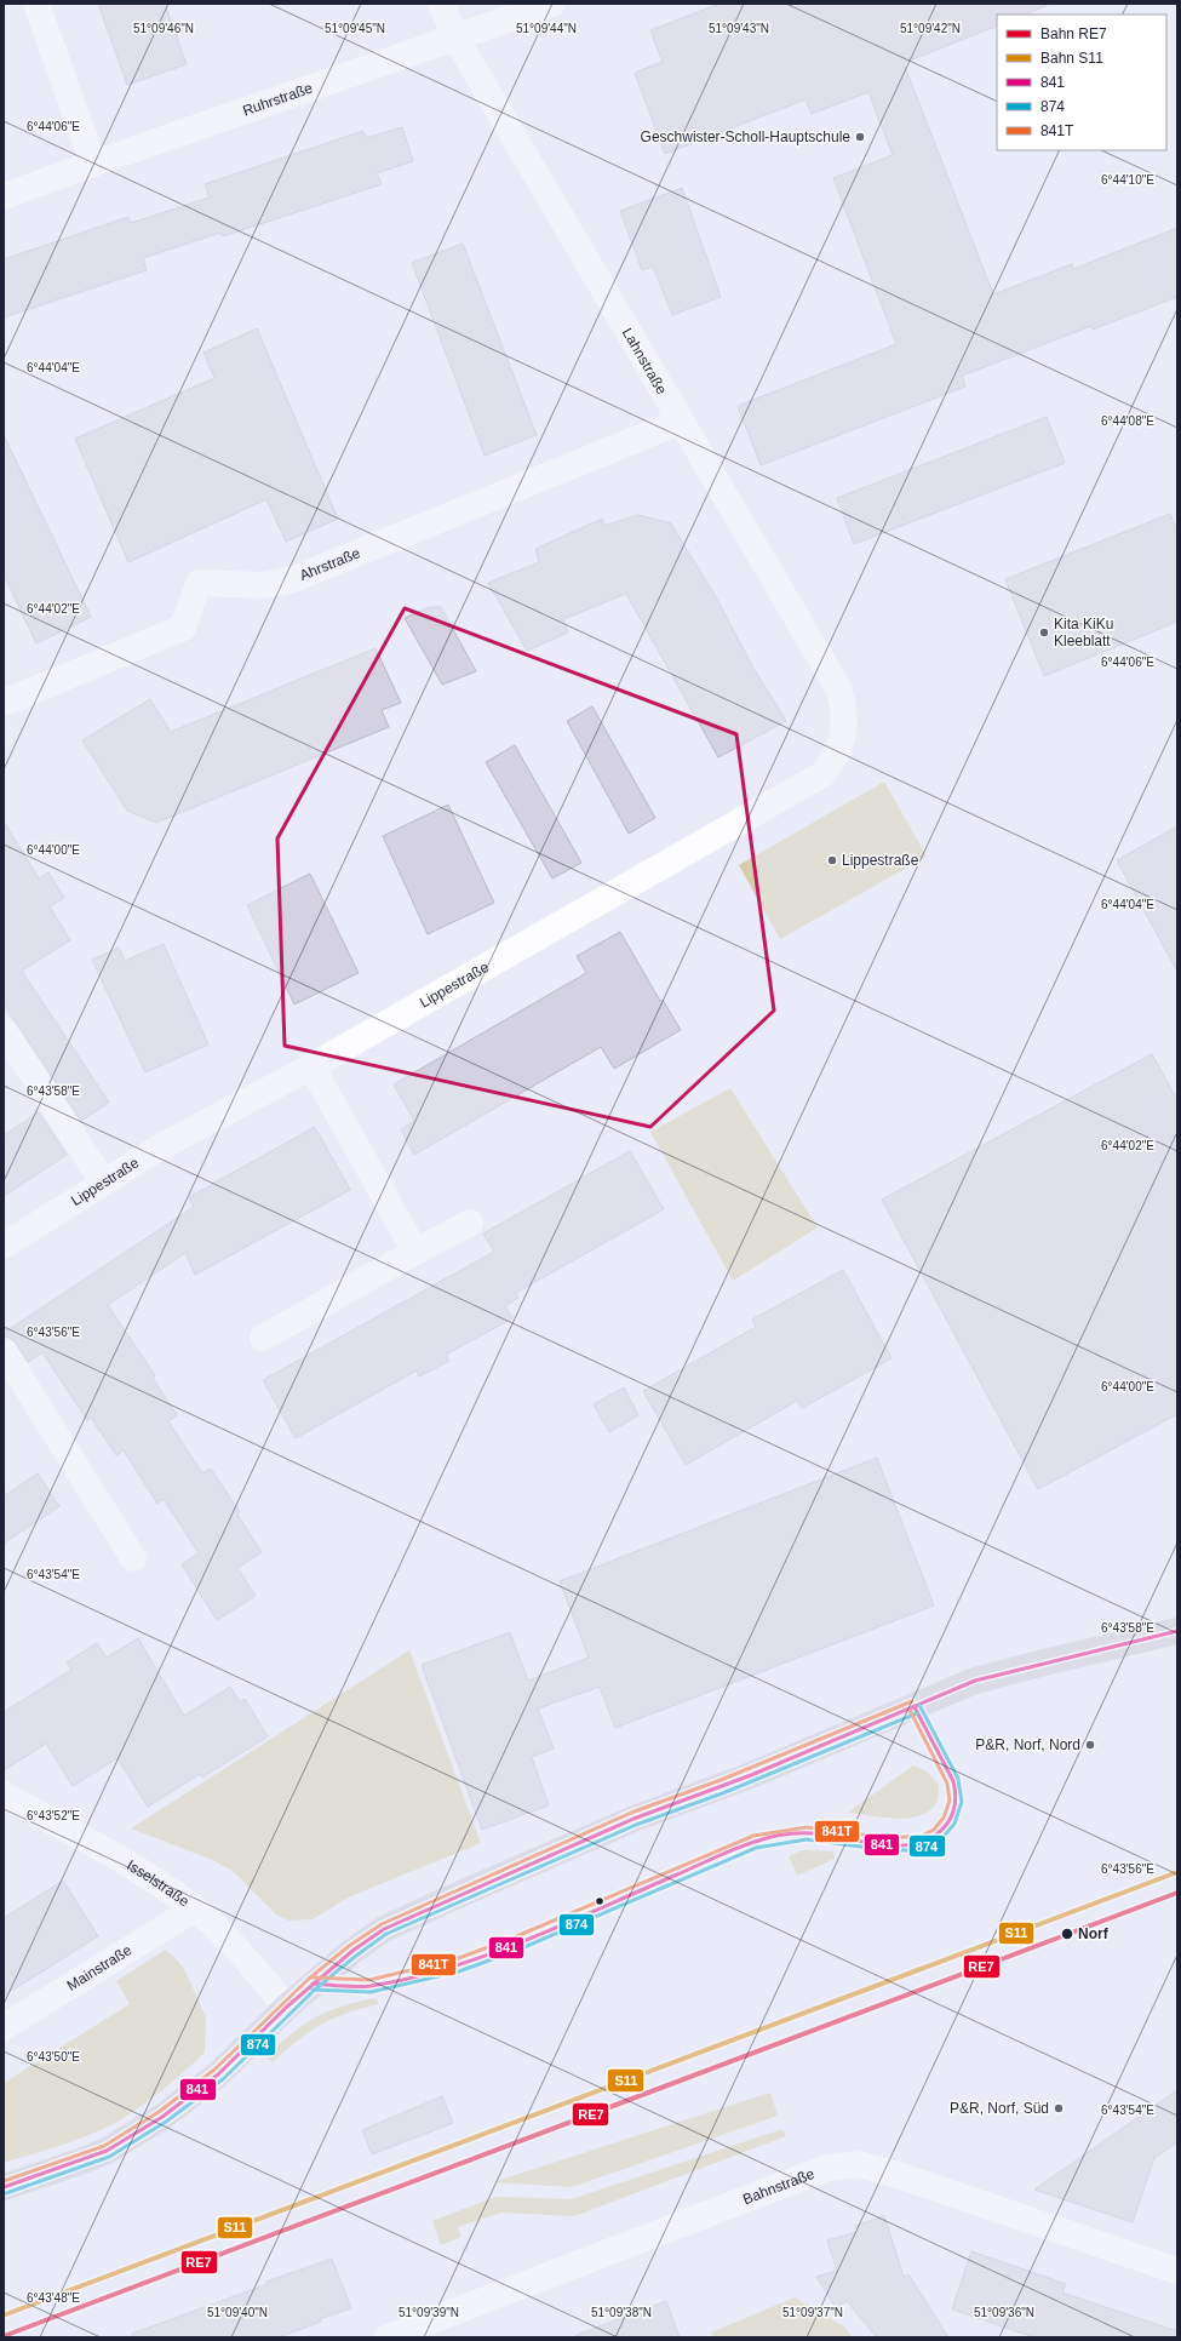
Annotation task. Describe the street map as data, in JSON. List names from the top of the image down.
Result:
{
  "streets": {
    "street": [
      "Ruhrstraße",
      "Lahnstraße",
      "Ahrstraße",
      "Lippestraße",
      "Isselstraße",
      "Mainstraße",
      "Bahnstraße"
    ]
  },
  "crossings": [
    ["Ruhrstraße", "Lahnstraße"],
    ["Lahnstraße", "Ahrstraße"],
    ["Lahnstraße", "Lippestraße"],
    ["Isselstraße", "Mainstraße"]
  ],
  "places": [
    "Geschwister-Scholl-Hauptschule",
    "Kita KiKu Kleeblatt",
    "Lippestraße",
    "P&R, Norf, Nord",
    "Norf",
    "P&R, Norf, Süd"
  ],
  "lines": [
    "transit line 841",
    "transit line 841T",
    "transit line 874",
    "rail line S11",
    "rail line RE7"
  ],
  "legend": [
    "Bahn RE7",
    "Bahn S11",
    "841",
    "874",
    "841T"
  ],
  "coordinates": [
    "51°09'46\"N",
    "51°09'45\"N",
    "51°09'44\"N",
    "51°09'43\"N",
    "51°09'42\"N",
    "6°44'06\"E",
    "6°44'10\"E",
    "6°44'04\"E",
    "6°44'08\"E",
    "6°44'02\"E",
    "6°44'00\"E",
    "6°43'58\"E",
    "6°43'56\"E",
    "6°43'54\"E",
    "6°43'52\"E",
    "6°43'50\"E",
    "6°43'48\"E",
    "51°09'40\"N",
    "51°09'39\"N",
    "51°09'38\"N",
    "51°09'37\"N",
    "51°09'36\"N"
  ]
}
